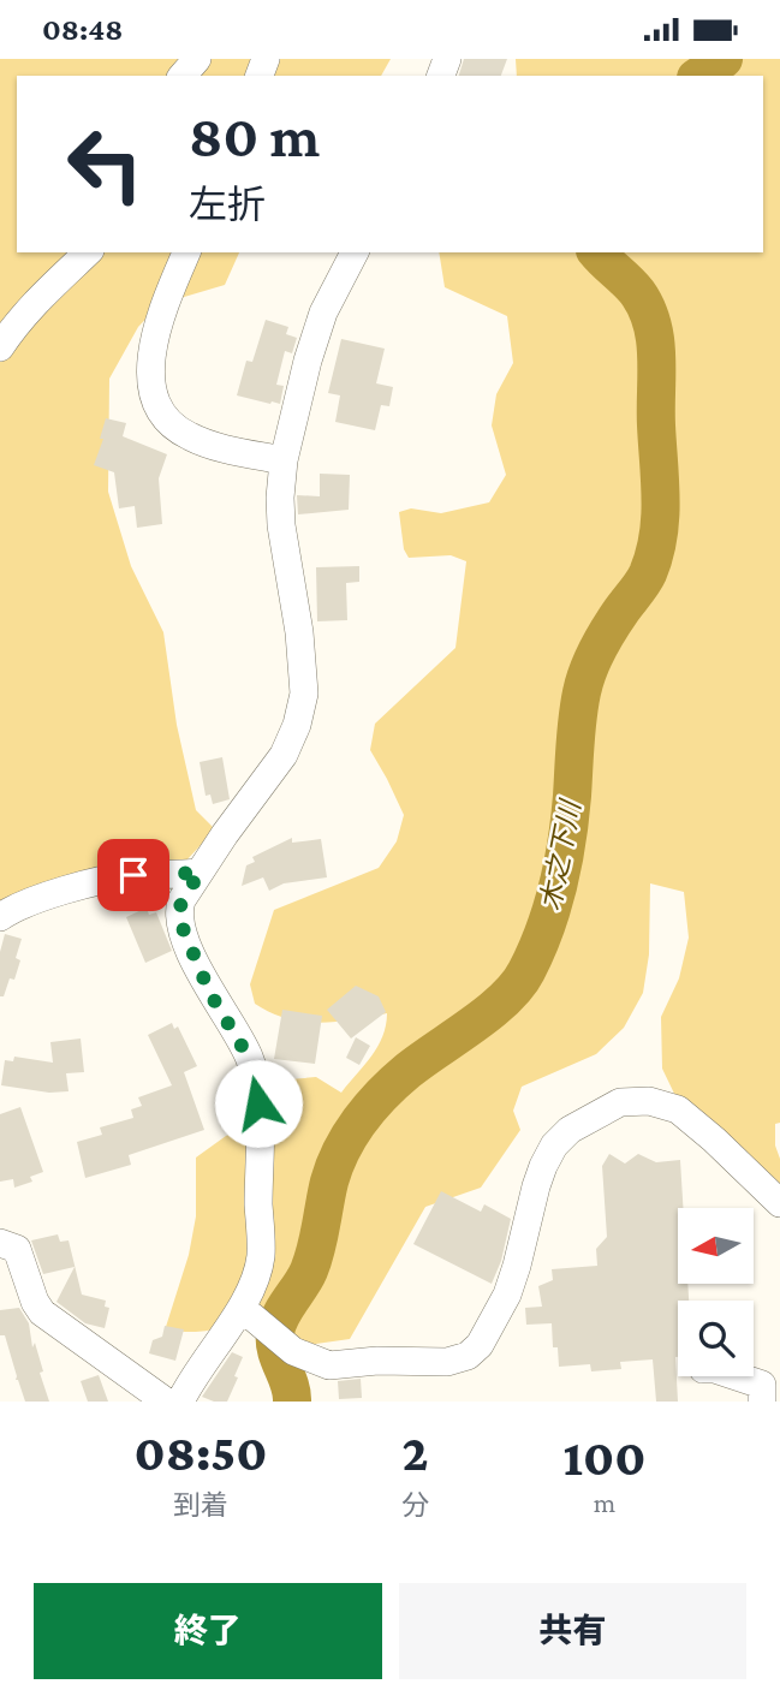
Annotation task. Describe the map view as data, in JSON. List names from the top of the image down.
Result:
{
  "water": ["木之下川"],
  "north": "left",
  "page": {
    "status": "08:48",
    "turn": ["80 m", "左折"],
    "eta": [
      "08:50",
      "到着",
      "2",
      "分",
      "100",
      "m"
    ],
    "buttons": ["終了", "共有"]
  }
}
